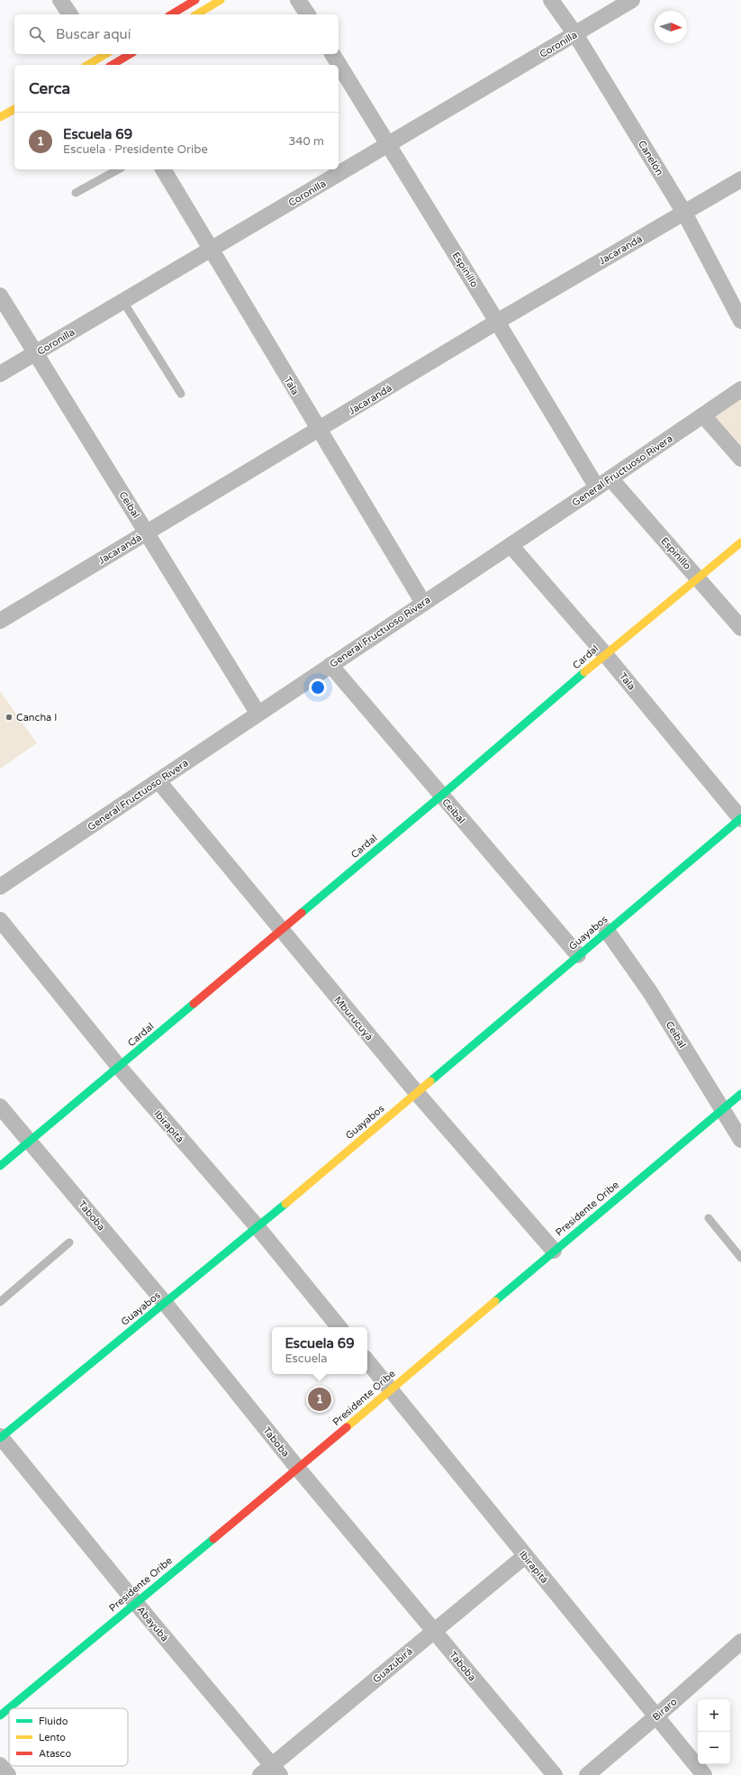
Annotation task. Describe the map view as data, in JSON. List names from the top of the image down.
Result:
{
  "streets": {
    "street": [
      "Coronilla",
      "Canelón",
      "Jacarandá",
      "Espinillo",
      "Tala",
      "General Fructuoso Rivera",
      "Ceibal",
      "Cardal",
      "Guayabos",
      "Mburucuyá",
      "Ibirapitá",
      "Presidente Oribe",
      "Taboba",
      "Abayubá",
      "Guazubirá",
      "Biraro"
    ]
  },
  "crossings": [
    ["Coronilla", "Canelón"],
    ["Coronilla", "Espinillo"],
    ["Coronilla", "Tala"],
    ["Coronilla", "Ceibal"],
    ["Canelón", "Jacarandá"],
    ["Jacarandá", "Espinillo"],
    ["Jacarandá", "Tala"],
    ["Jacarandá", "Ceibal"],
    ["Espinillo", "General Fructuoso Rivera"],
    ["Espinillo", "Cardal"],
    ["Tala", "General Fructuoso Rivera"],
    ["Tala", "Cardal"],
    ["Tala", "Guayabos"],
    ["General Fructuoso Rivera", "Ceibal"],
    ["General Fructuoso Rivera", "Mburucuyá"],
    ["Ceibal", "Cardal"],
    ["Ceibal", "Guayabos"],
    ["Ceibal", "Presidente Oribe"],
    ["Cardal", "Mburucuyá"],
    ["Cardal", "Ibirapitá"],
    ["Cardal", "Taboba"],
    ["Guayabos", "Mburucuyá"],
    ["Guayabos", "Ibirapitá"],
    ["Guayabos", "Taboba"],
    ["Guayabos", "Abayubá"],
    ["Mburucuyá", "Presidente Oribe"],
    ["Ibirapitá", "Presidente Oribe"],
    ["Ibirapitá", "Guazubirá"],
    ["Ibirapitá", "Biraro"],
    ["Presidente Oribe", "Taboba"],
    ["Presidente Oribe", "Abayubá"],
    ["Taboba", "Guazubirá"],
    ["Abayubá", "Guazubirá"]
  ],
  "places": ["Cancha I"],
  "legend": ["Fluido", "Lento", "Atasco"],
  "north": "right",
  "page": {
    "search": "Buscar aquí",
    "heading": "Cerca",
    "list": [
      {
        "mark": "1",
        "name": "Escuela 69",
        "note": "Escuela · Presidente Oribe",
        "value": "340 m"
      }
    ],
    "popup": ["Escuela 69", "Escuela"],
    "pins": "1",
    "map_buttons": ["+", "−"]
  }
}
